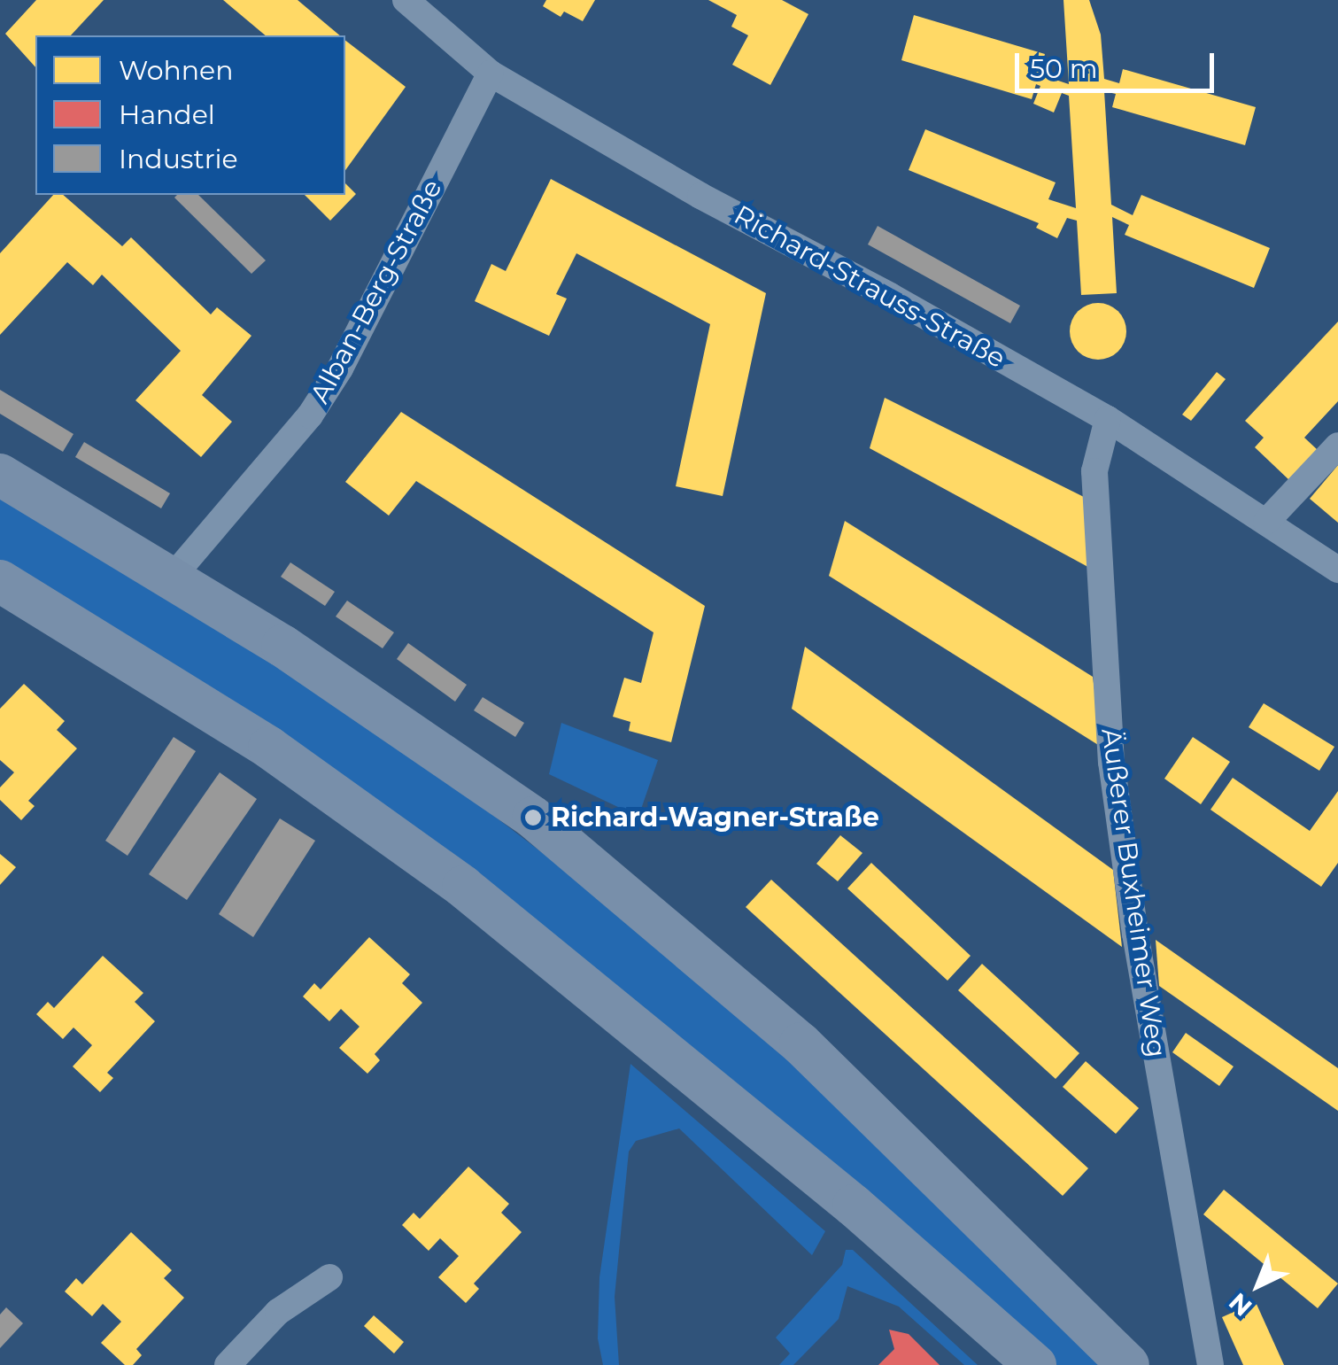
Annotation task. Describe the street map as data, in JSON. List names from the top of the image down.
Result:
{
  "streets": {
    "street": ["Richard-Strauss-Straße", "Alban-Berg-Straße", "Äußerer Buxheimer Weg"]
  },
  "crossings": [
    ["Richard-Strauss-Straße", "Alban-Berg-Straße"],
    ["Richard-Strauss-Straße", "Äußerer Buxheimer Weg"]
  ],
  "places": ["Richard-Wagner-Straße"],
  "legend": ["Wohnen", "Handel", "Industrie"],
  "scale_bar": "50 m",
  "north": "bottom left"
}
